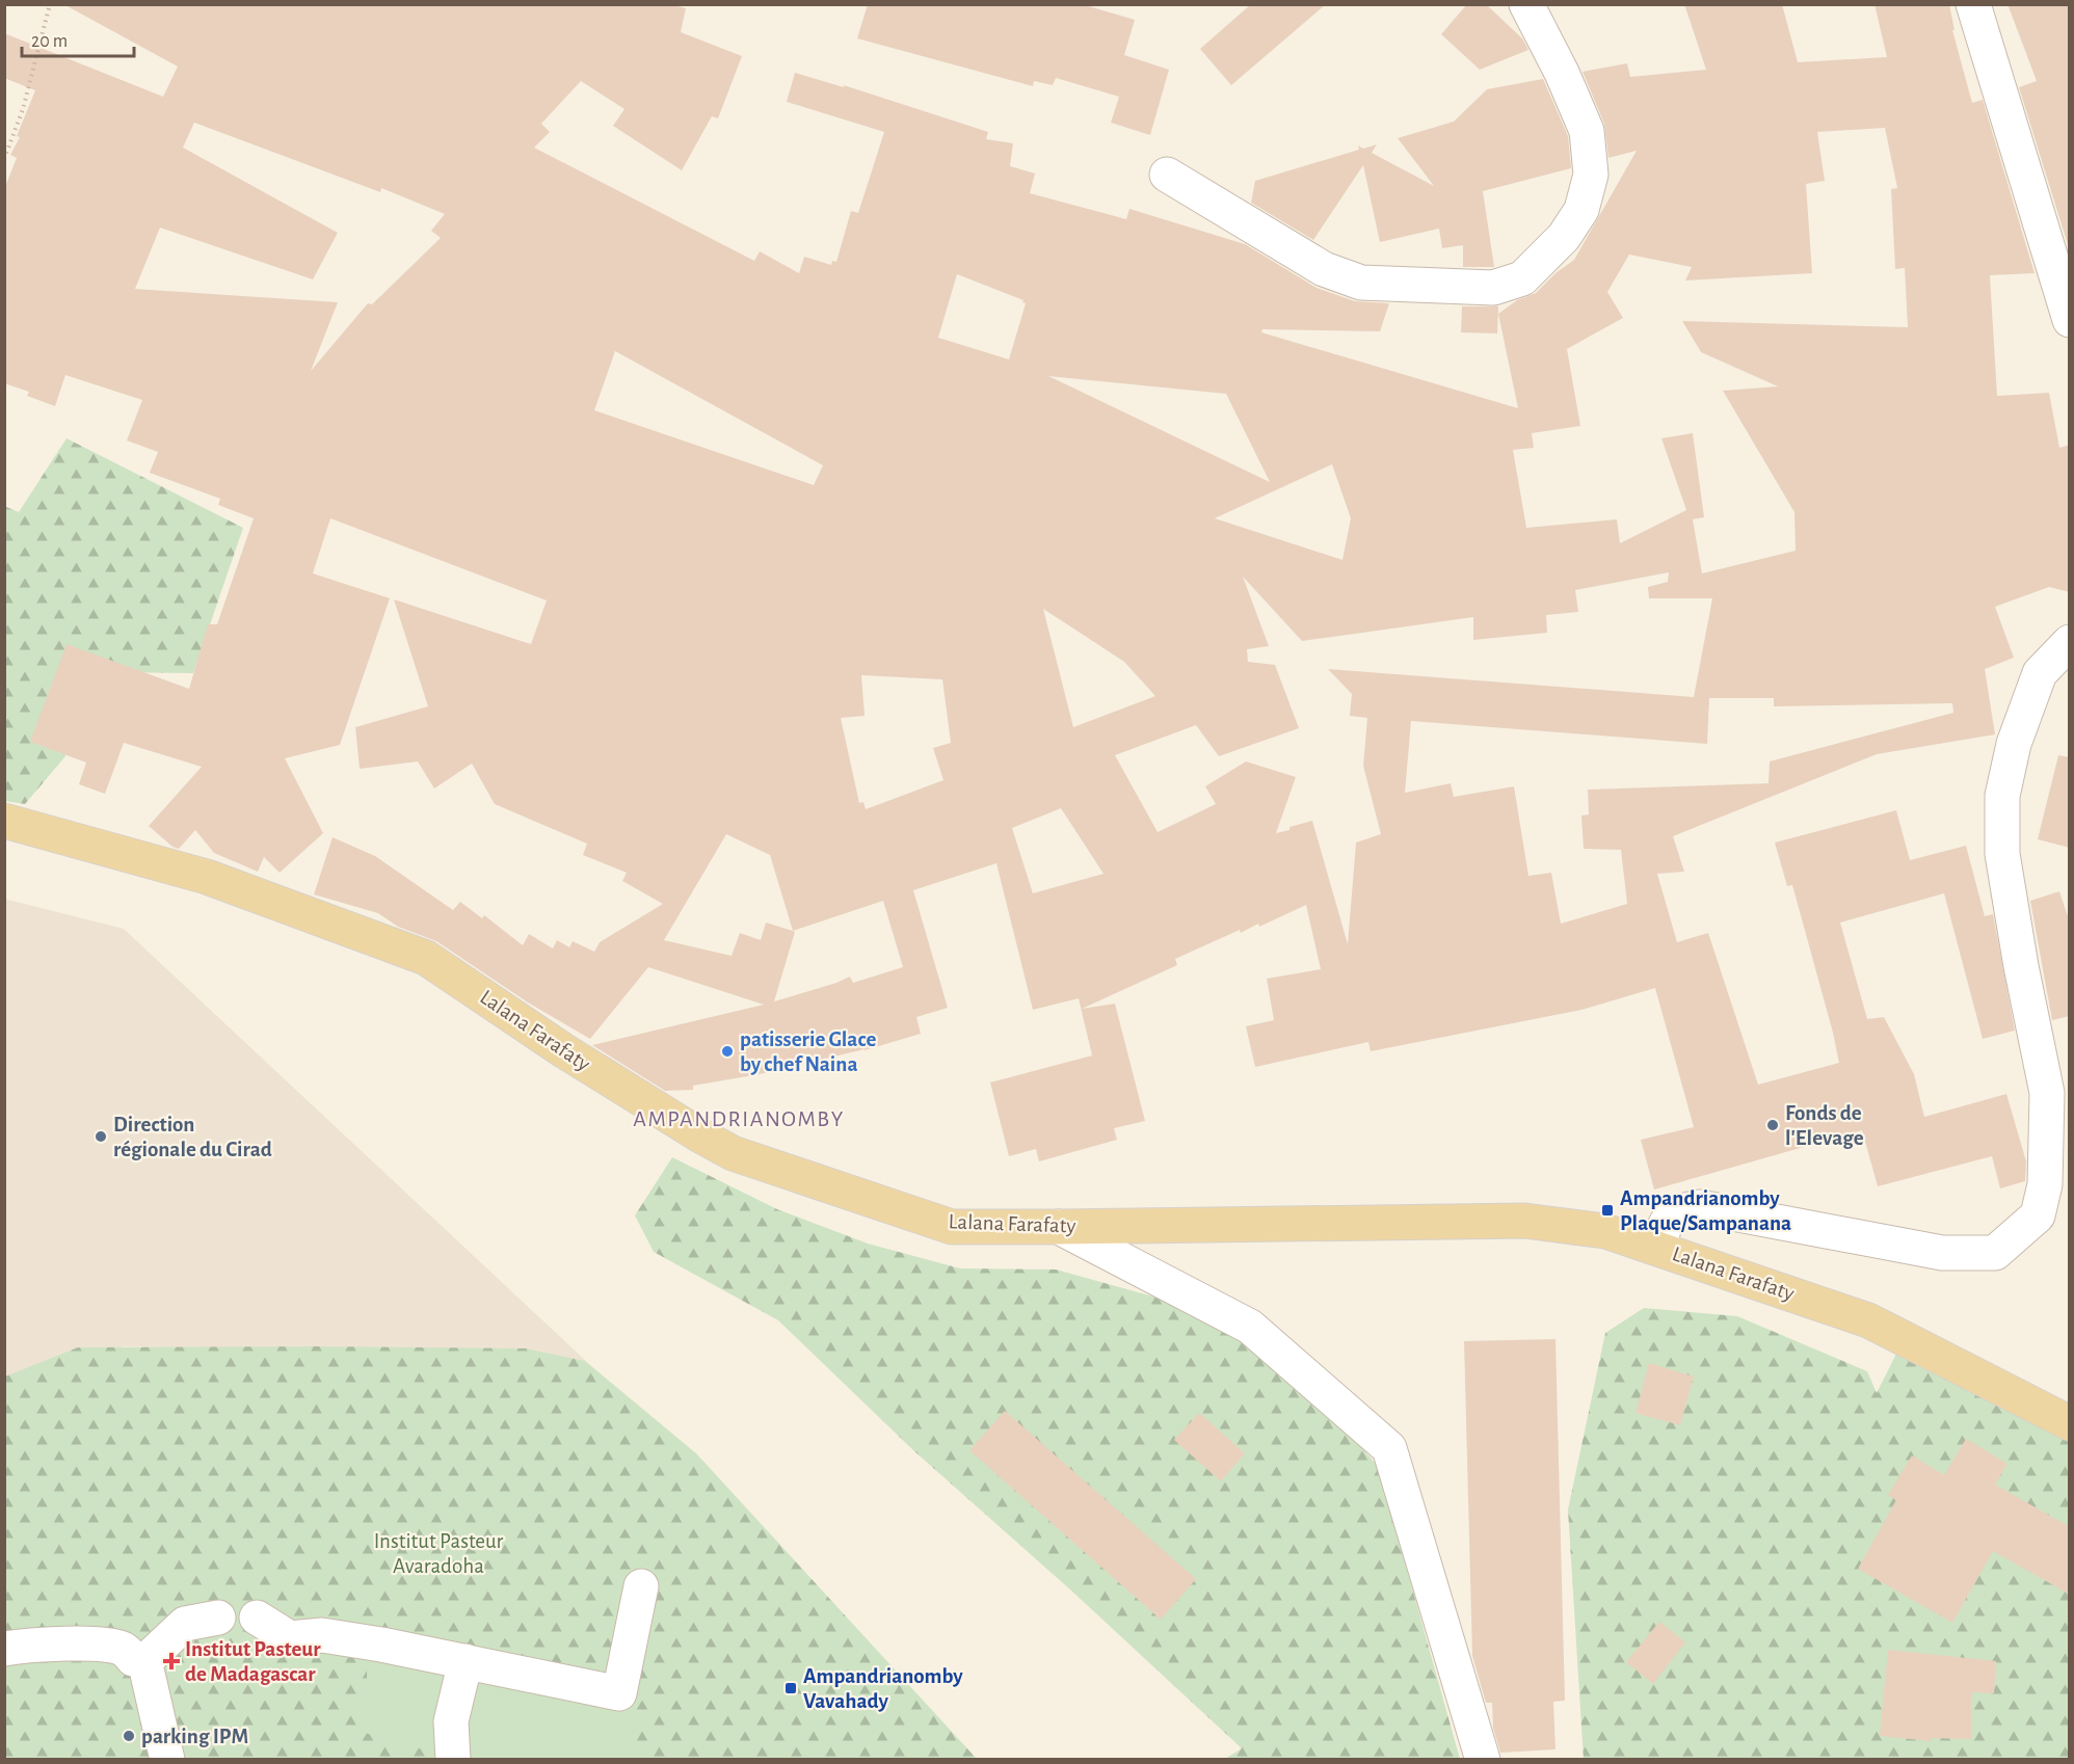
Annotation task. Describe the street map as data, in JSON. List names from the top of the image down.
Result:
{
  "streets": {
    "main road": ["Lalana Farafaty"]
  },
  "districts": ["AMPANDRIANOMBY"],
  "parks": ["Institut Pasteur Avaradoha"],
  "places": {
    "other": [
      "patisserie Glace by chef Naina",
      "Fonds de l'Elevage",
      "Direction régionale du Cirad",
      "parking IPM"
    ],
    "transit": ["Ampandrianomby Plaque/Sampanana", "Ampandrianomby Vavahady"],
    "health": ["Institut Pasteur de Madagascar"]
  },
  "scale_bar": "20 m"
}
